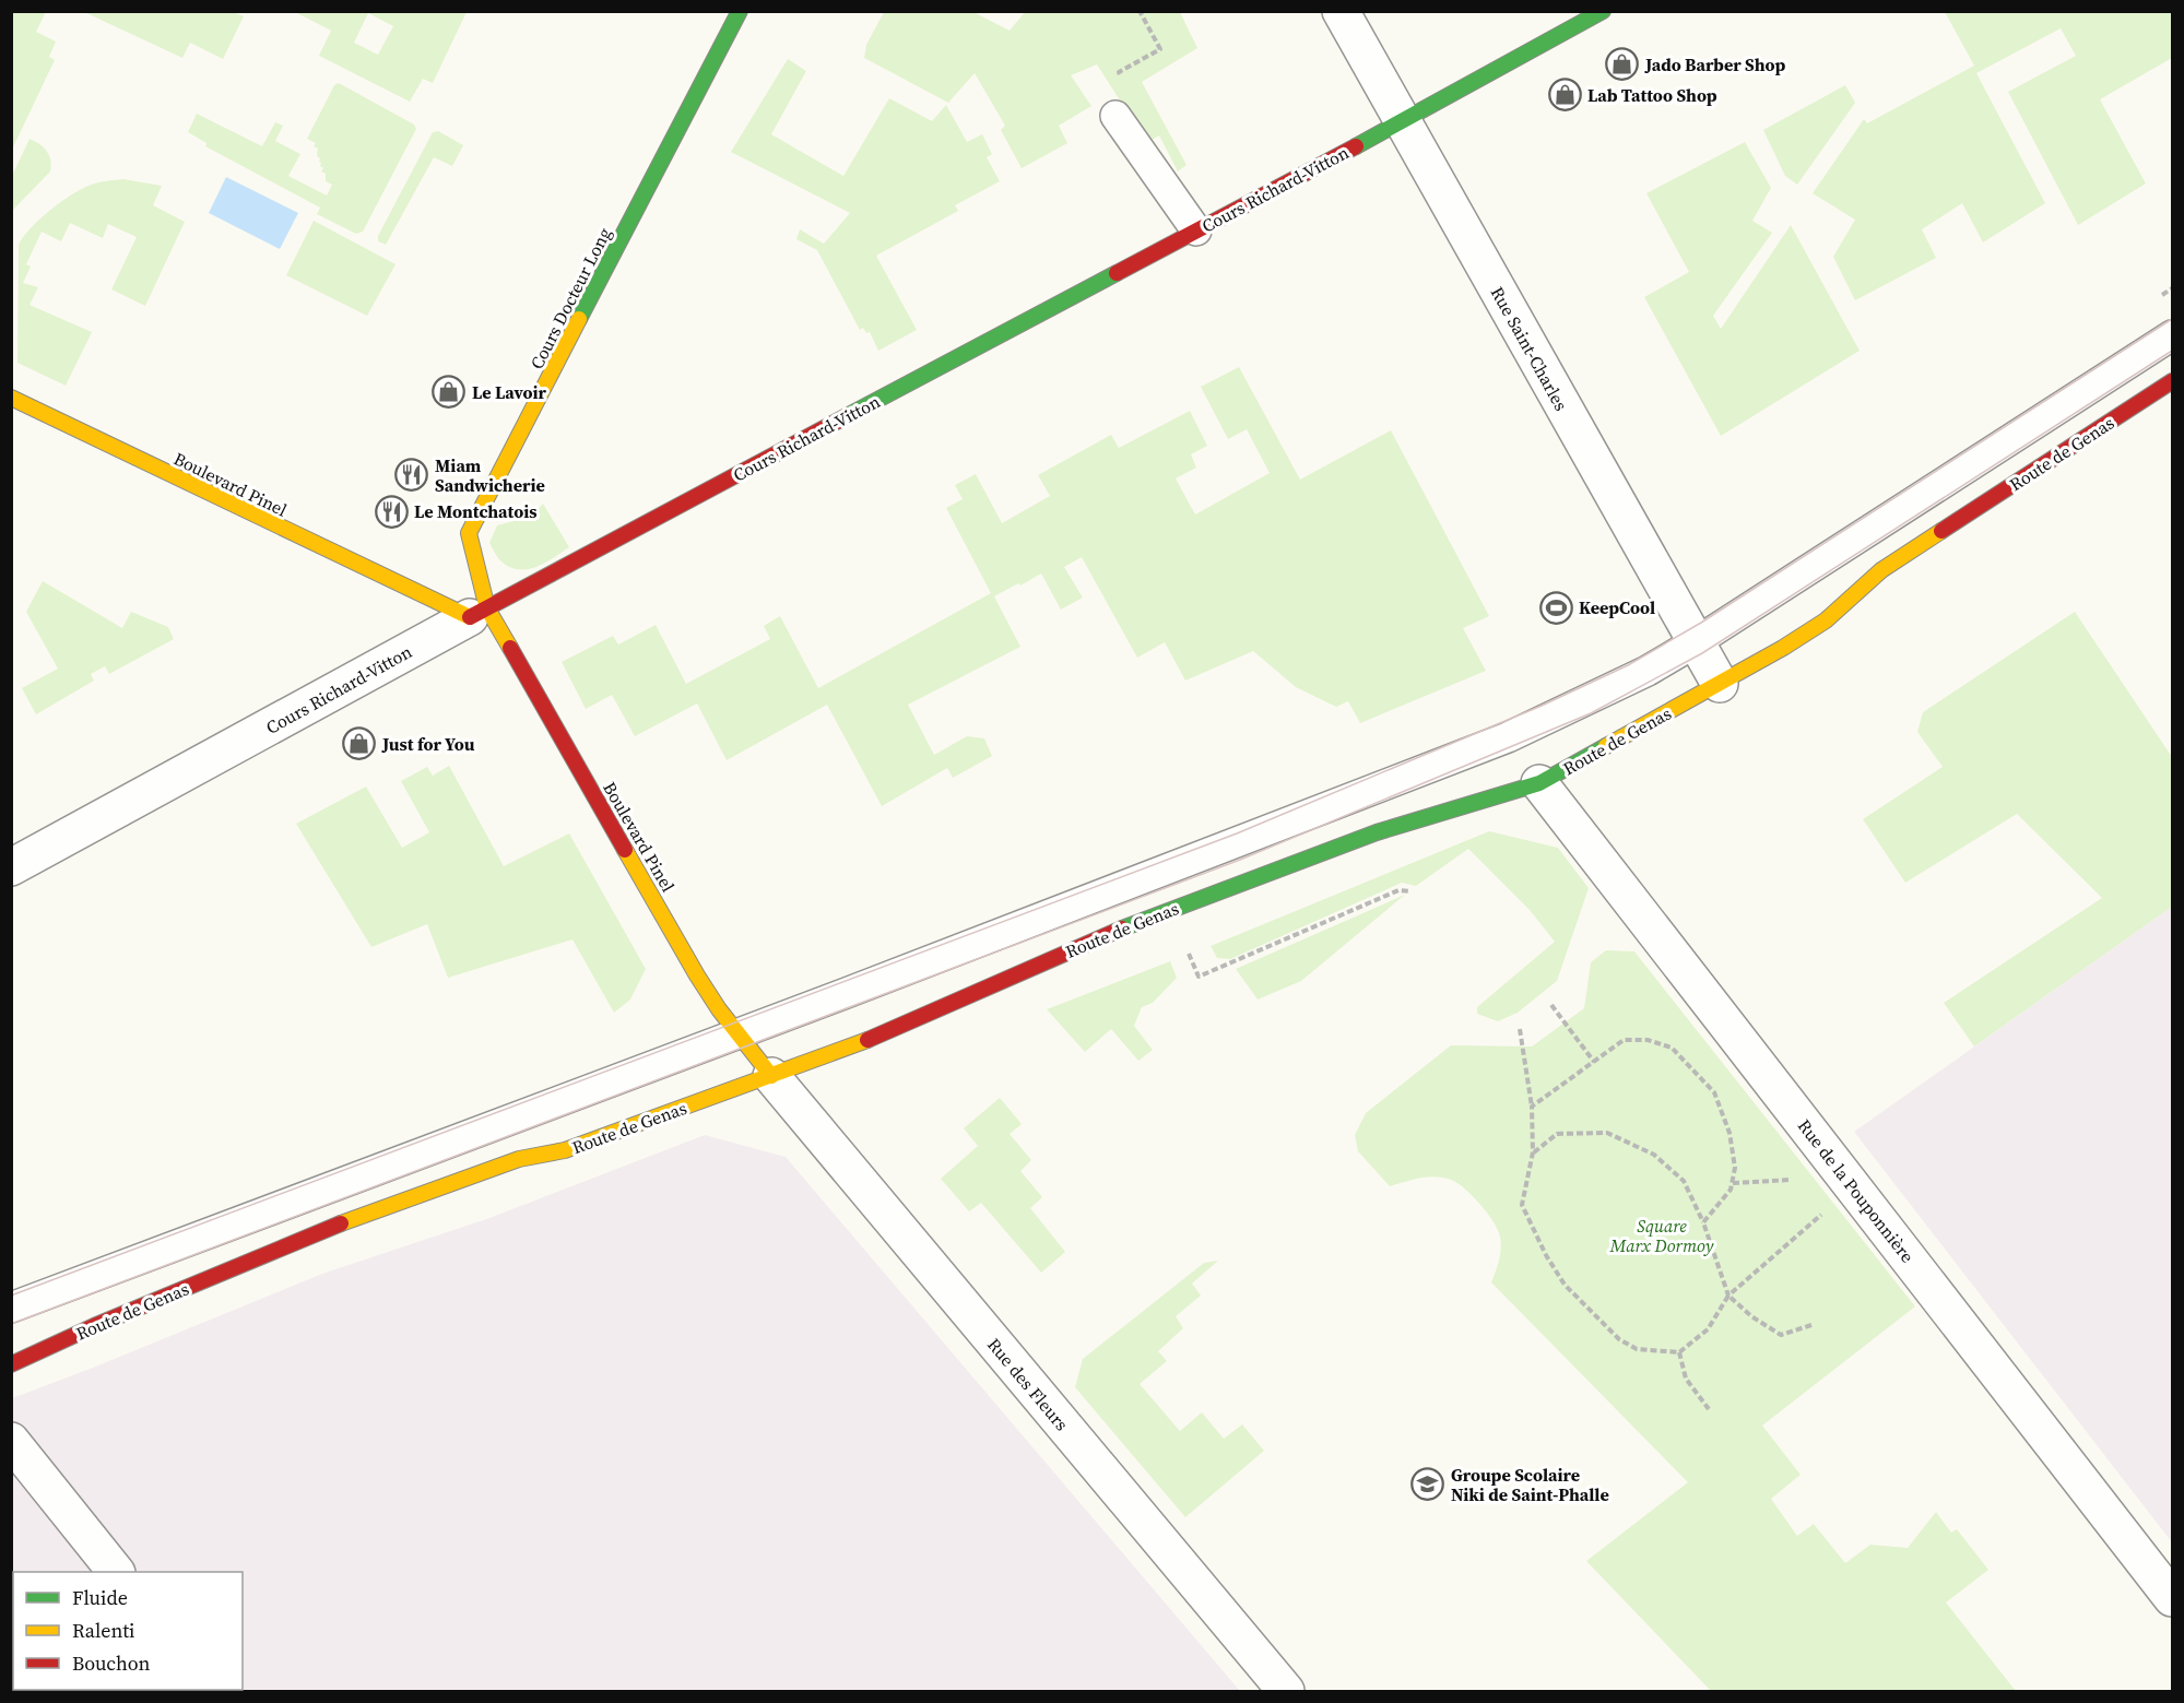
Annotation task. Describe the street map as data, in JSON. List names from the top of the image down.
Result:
{
  "streets": {
    "main road": [
      "Cours Richard-Vitton",
      "Cours Docteur Long",
      "Route de Genas",
      "Boulevard Pinel"
    ],
    "street": ["Rue Saint-Charles", "Rue de la Pouponnière", "Rue des Fleurs"]
  },
  "crossings": [
    ["Cours Richard-Vitton", "Cours Docteur Long"],
    ["Cours Richard-Vitton", "Rue Saint-Charles"],
    ["Cours Richard-Vitton", "Boulevard Pinel"],
    ["Cours Docteur Long", "Boulevard Pinel"],
    ["Rue Saint-Charles", "Route de Genas"],
    ["Route de Genas", "Boulevard Pinel"],
    ["Route de Genas", "Rue de la Pouponnière"],
    ["Route de Genas", "Rue des Fleurs"],
    ["Boulevard Pinel", "Rue des Fleurs"]
  ],
  "parks": ["Square Marx Dormoy"],
  "places": {
    "shop": [
      "Jado Barber Shop",
      "Lab Tattoo Shop",
      "Le Lavoir",
      "Just for You"
    ],
    "restaurant": ["Miam Sandwicherie", "Le Montchatois"],
    "sports": ["KeepCool"],
    "school or university": ["Groupe Scolaire Niki de Saint-Phalle"]
  },
  "legend": ["Fluide", "Ralenti", "Bouchon"]
}
